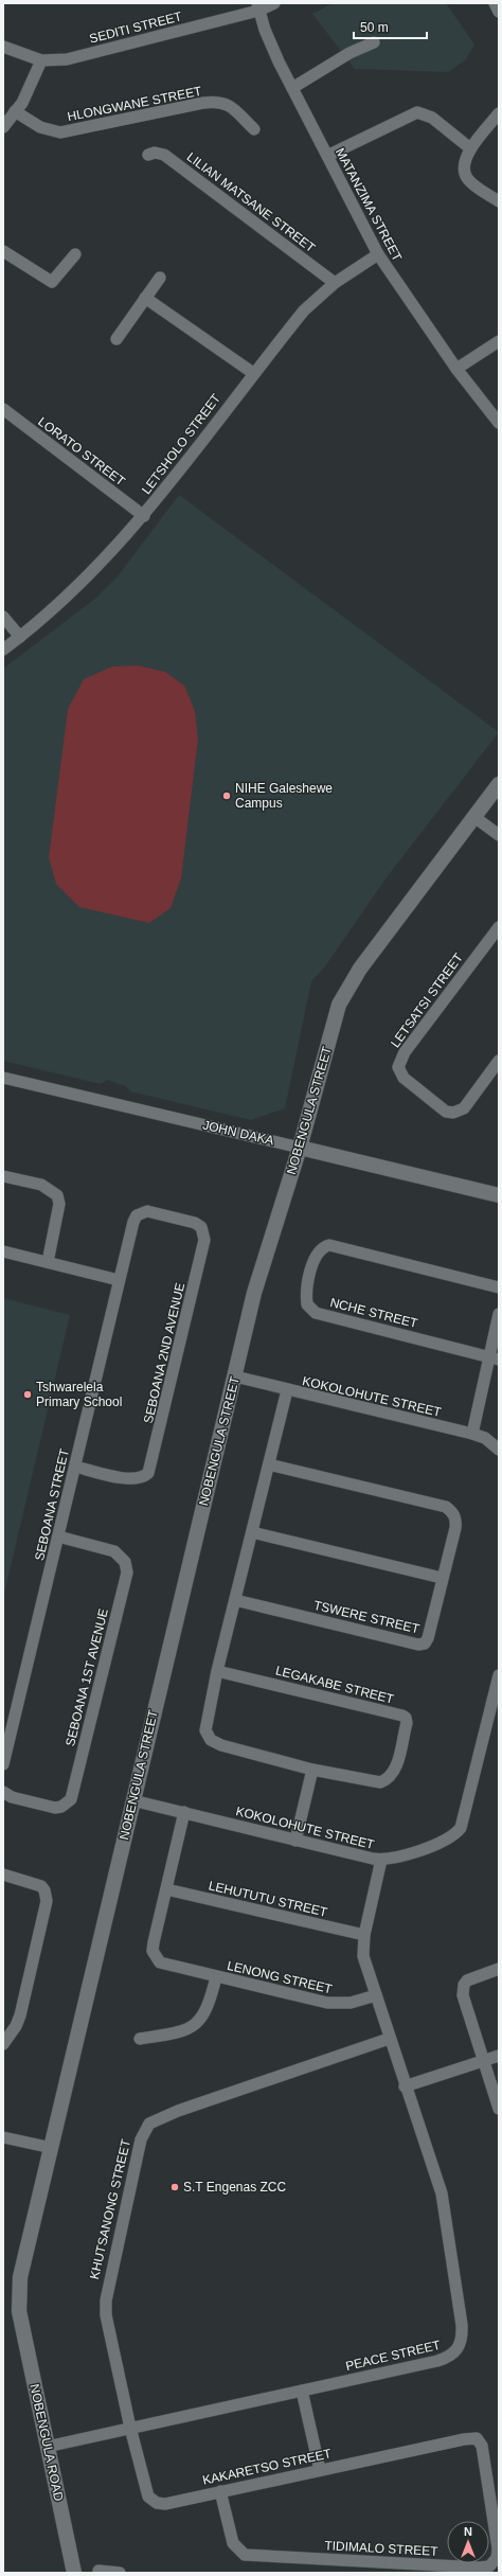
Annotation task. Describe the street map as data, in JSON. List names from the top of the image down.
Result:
{
  "streets": {
    "street": [
      "SEDITI STREET",
      "HLONGWANE STREET",
      "LILIAN MATSANE STREET",
      "MATANZIMA STREET",
      "LETSHOLO STREET",
      "LORATO STREET",
      "LETSATSI STREET",
      "NOBENGULA STREET",
      "JOHN DAKA",
      "NCHE STREET",
      "SEBOANA 2ND AVENUE",
      "KOKOLOHUTE STREET",
      "SEBOANA STREET",
      "TSWERE STREET",
      "SEBOANA 1ST AVENUE",
      "LEGAKABE STREET",
      "LEHUTUTU STREET",
      "LENONG STREET",
      "KHUTSANONG STREET",
      "PEACE STREET",
      "NOBENGULA ROAD",
      "KAKARETSO STREET",
      "TIDIMALO STREET"
    ]
  },
  "crossings": [
    ["SEDITI STREET", "MATANZIMA STREET"],
    ["LILIAN MATSANE STREET", "LETSHOLO STREET"],
    ["MATANZIMA STREET", "LETSHOLO STREET"],
    ["LETSHOLO STREET", "LORATO STREET"],
    ["NOBENGULA STREET", "JOHN DAKA"],
    ["NOBENGULA STREET", "KOKOLOHUTE STREET"],
    ["NOBENGULA STREET", "NOBENGULA ROAD"],
    ["SEBOANA 2ND AVENUE", "SEBOANA STREET"],
    ["KOKOLOHUTE STREET", "LEGAKABE STREET"],
    ["KOKOLOHUTE STREET", "LENONG STREET"],
    ["SEBOANA STREET", "SEBOANA 1ST AVENUE"],
    ["TSWERE STREET", "LEGAKABE STREET"],
    ["LEHUTUTU STREET", "LENONG STREET"],
    ["LENONG STREET", "PEACE STREET"],
    ["KHUTSANONG STREET", "PEACE STREET"],
    ["KHUTSANONG STREET", "KAKARETSO STREET"],
    ["PEACE STREET", "NOBENGULA ROAD"],
    ["PEACE STREET", "KAKARETSO STREET"],
    ["KAKARETSO STREET", "TIDIMALO STREET"]
  ],
  "places": ["NIHE Galeshewe Campus", "Tshwarelela Primary School", "S.T Engenas ZCC"],
  "scale_bar": "50 m",
  "north": "top"
}
